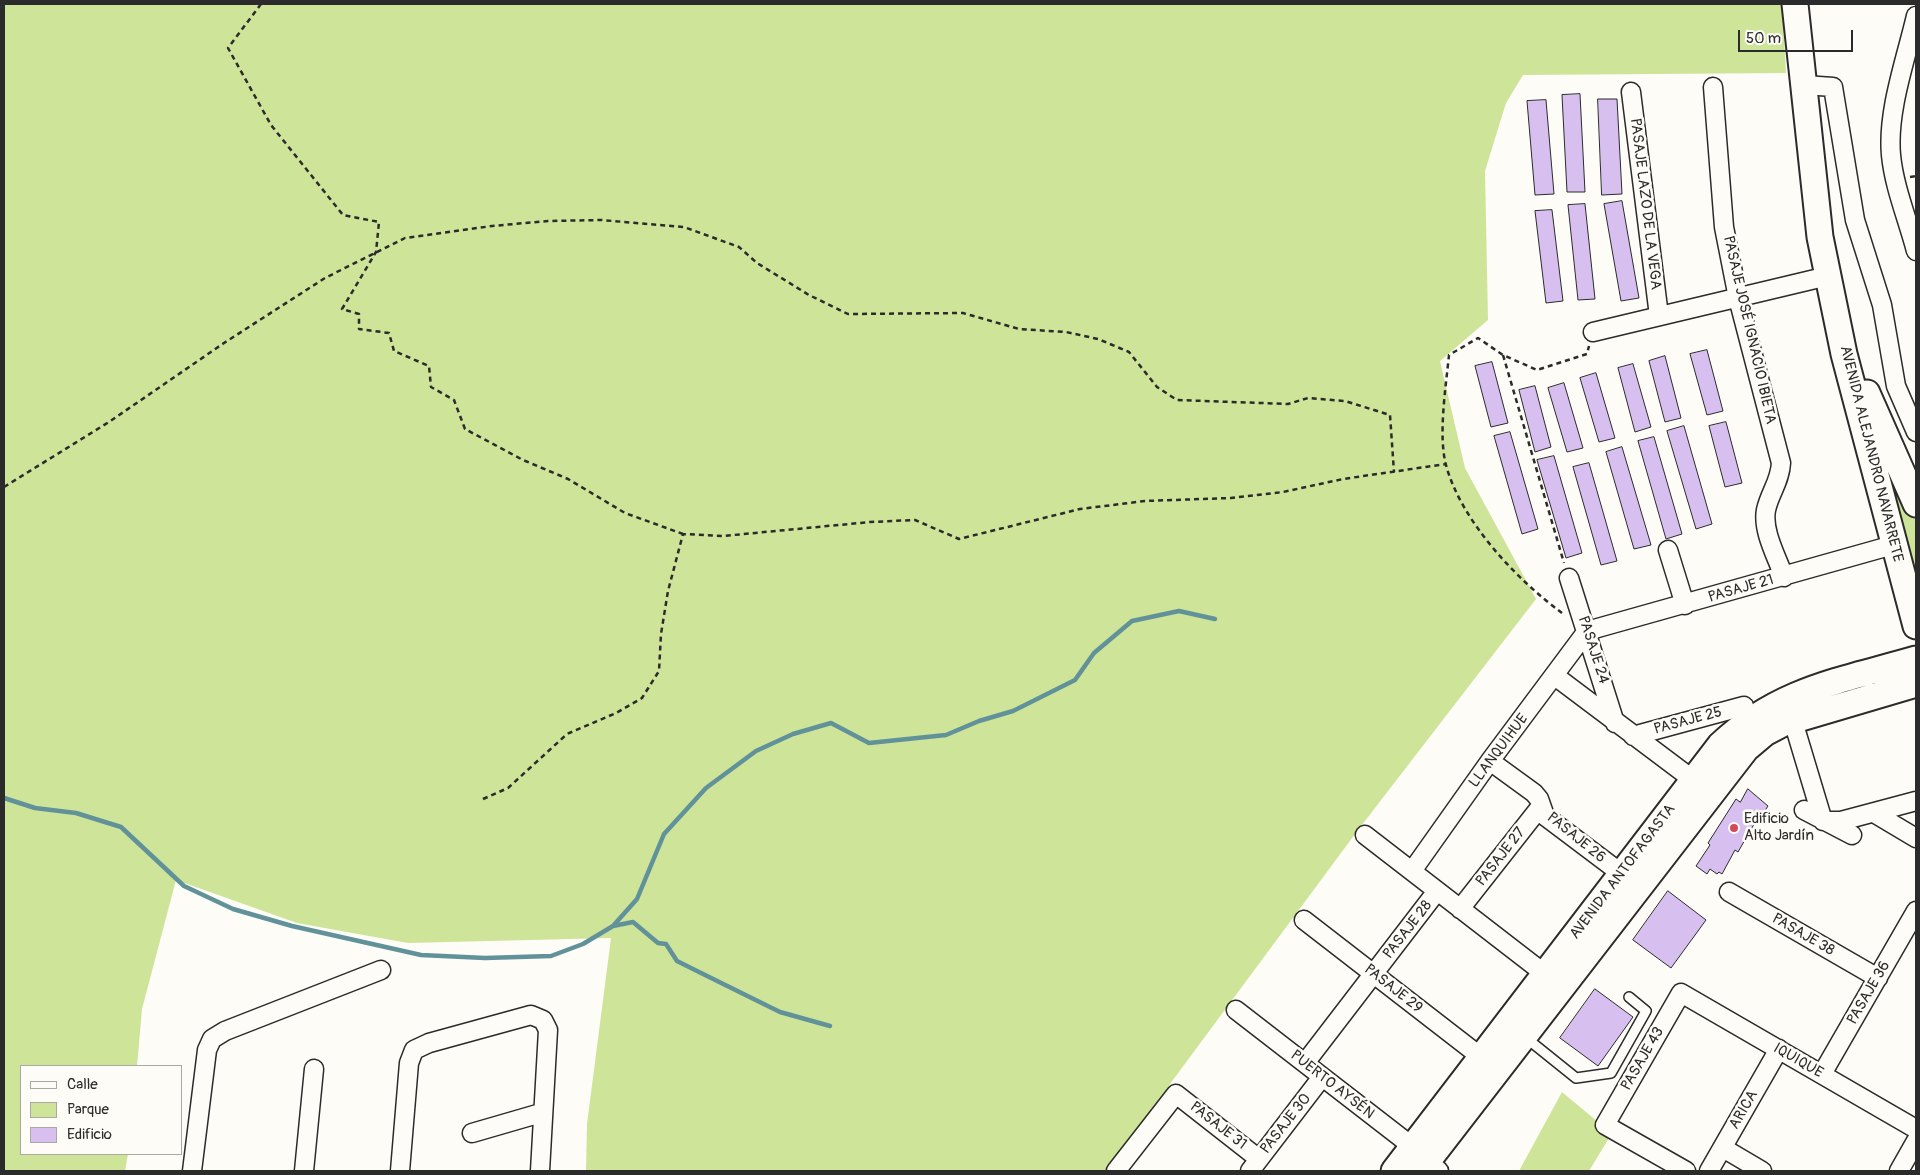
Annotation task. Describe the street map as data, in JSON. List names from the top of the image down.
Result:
{
  "streets": {
    "street": [
      "PASAJE LAZO DE LA VEGA",
      "PASAJE JOSÉ IGNACIO IBIETA",
      "AVENIDA ALEJANDRO NAVARRETE",
      "PASAJE 21",
      "PASAJE 24",
      "PASAJE 25",
      "LLANQUIHUE",
      "PASAJE 26",
      "PASAJE 27",
      "AVENIDA ANTOFAGASTA",
      "PASAJE 28",
      "PASAJE 38",
      "PASAJE 29",
      "PASAJE 36",
      "PASAJE 43",
      "IQUIQUE",
      "PUERTO AYSÉN",
      "ARICA",
      "PASAJE 30",
      "PASAJE 31"
    ]
  },
  "crossings": [
    ["PASAJE JOSÉ IGNACIO IBIETA", "PASAJE 21"],
    ["AVENIDA ALEJANDRO NAVARRETE", "PASAJE 21"],
    ["PASAJE 21", "PASAJE 24"],
    ["PASAJE 21", "LLANQUIHUE"],
    ["PASAJE 24", "PASAJE 25"],
    ["PASAJE 24", "LLANQUIHUE"],
    ["PASAJE 25", "LLANQUIHUE"],
    ["PASAJE 25", "AVENIDA ANTOFAGASTA"],
    ["LLANQUIHUE", "PASAJE 26"],
    ["PASAJE 26", "PASAJE 27"],
    ["PASAJE 26", "AVENIDA ANTOFAGASTA"],
    ["AVENIDA ANTOFAGASTA", "PASAJE 29"],
    ["AVENIDA ANTOFAGASTA", "PUERTO AYSÉN"],
    ["PASAJE 28", "PASAJE 29"],
    ["PASAJE 28", "PUERTO AYSÉN"],
    ["PASAJE 38", "PASAJE 36"],
    ["PASAJE 36", "IQUIQUE"],
    ["PASAJE 43", "IQUIQUE"],
    ["IQUIQUE", "ARICA"],
    ["PUERTO AYSÉN", "PASAJE 30"],
    ["PASAJE 30", "PASAJE 31"]
  ],
  "places": ["Edificio Alto Jardín"],
  "legend": ["Calle", "Parque", "Edificio"],
  "scale_bar": "50 m"
}
